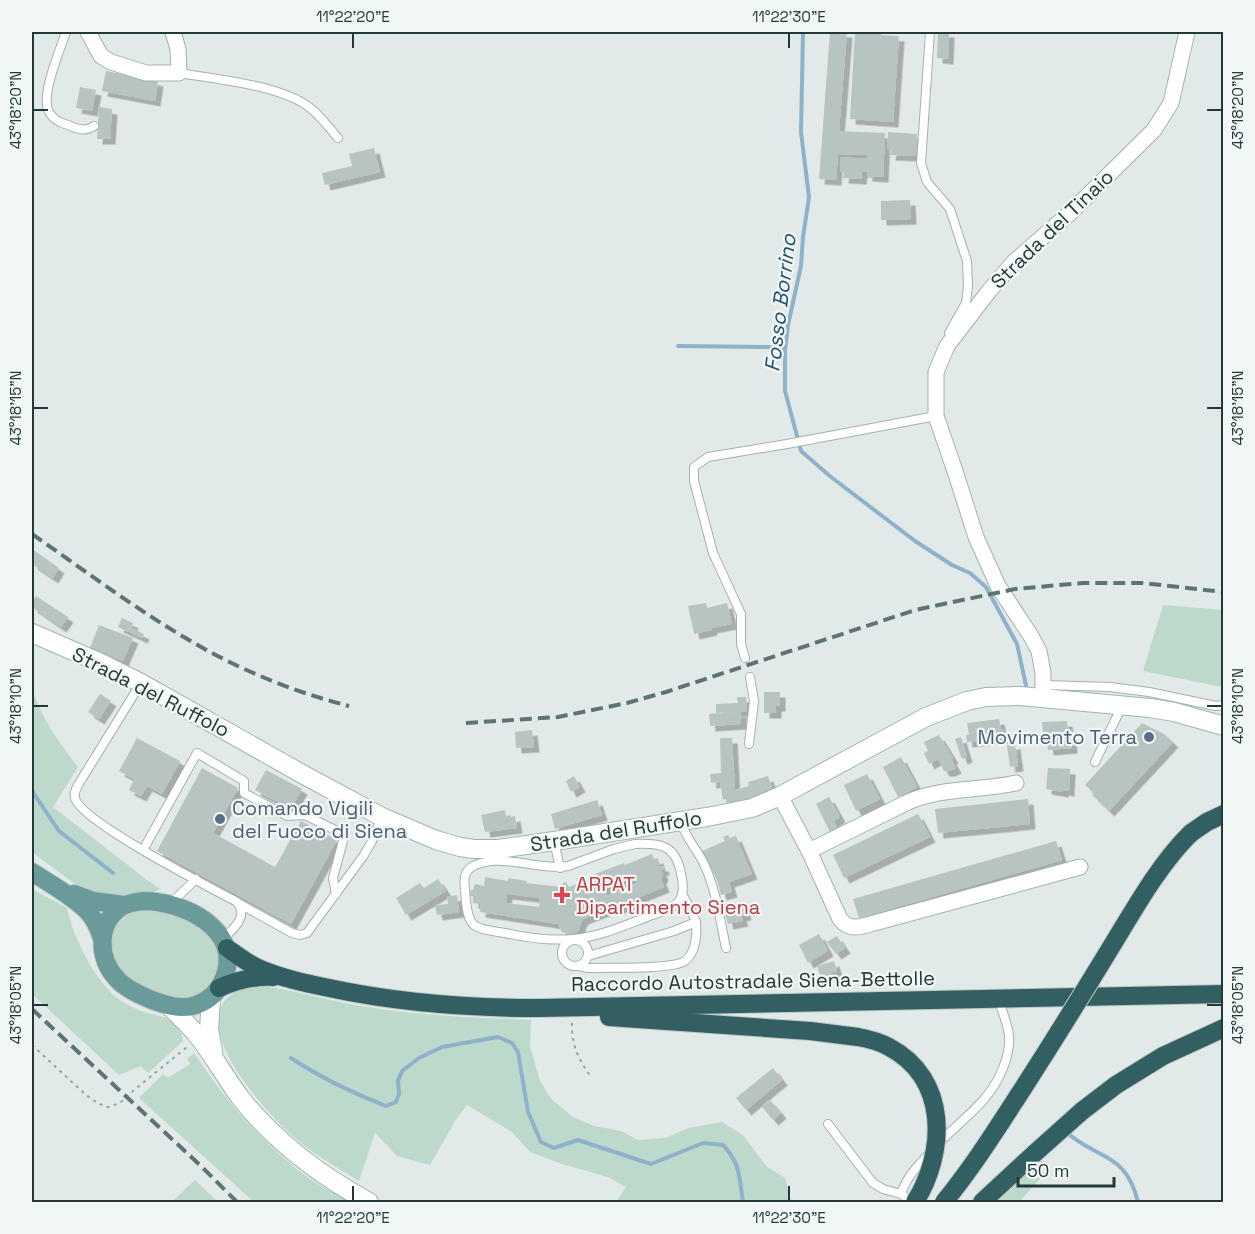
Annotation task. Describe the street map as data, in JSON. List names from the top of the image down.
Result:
{
  "streets": {
    "highway": ["Raccordo Autostradale Siena-Bettolle"],
    "street": ["Strada del Tinaio", "Strada del Ruffolo"]
  },
  "crossings": [
    ["Strada del Tinaio", "Strada del Ruffolo"]
  ],
  "water": ["Fosso Borrino"],
  "places": {
    "other": ["Movimento Terra", "Comando Vigili del Fuoco di Siena"],
    "health": ["ARPAT Dipartimento Siena"]
  },
  "scale_bar": "50 m",
  "coordinates": [
    "11°22'20\"E",
    "11°22'30\"E",
    "43°18'20\"N",
    "43°18'15\"N",
    "43°18'10\"N",
    "43°18'05\"N"
  ]
}
